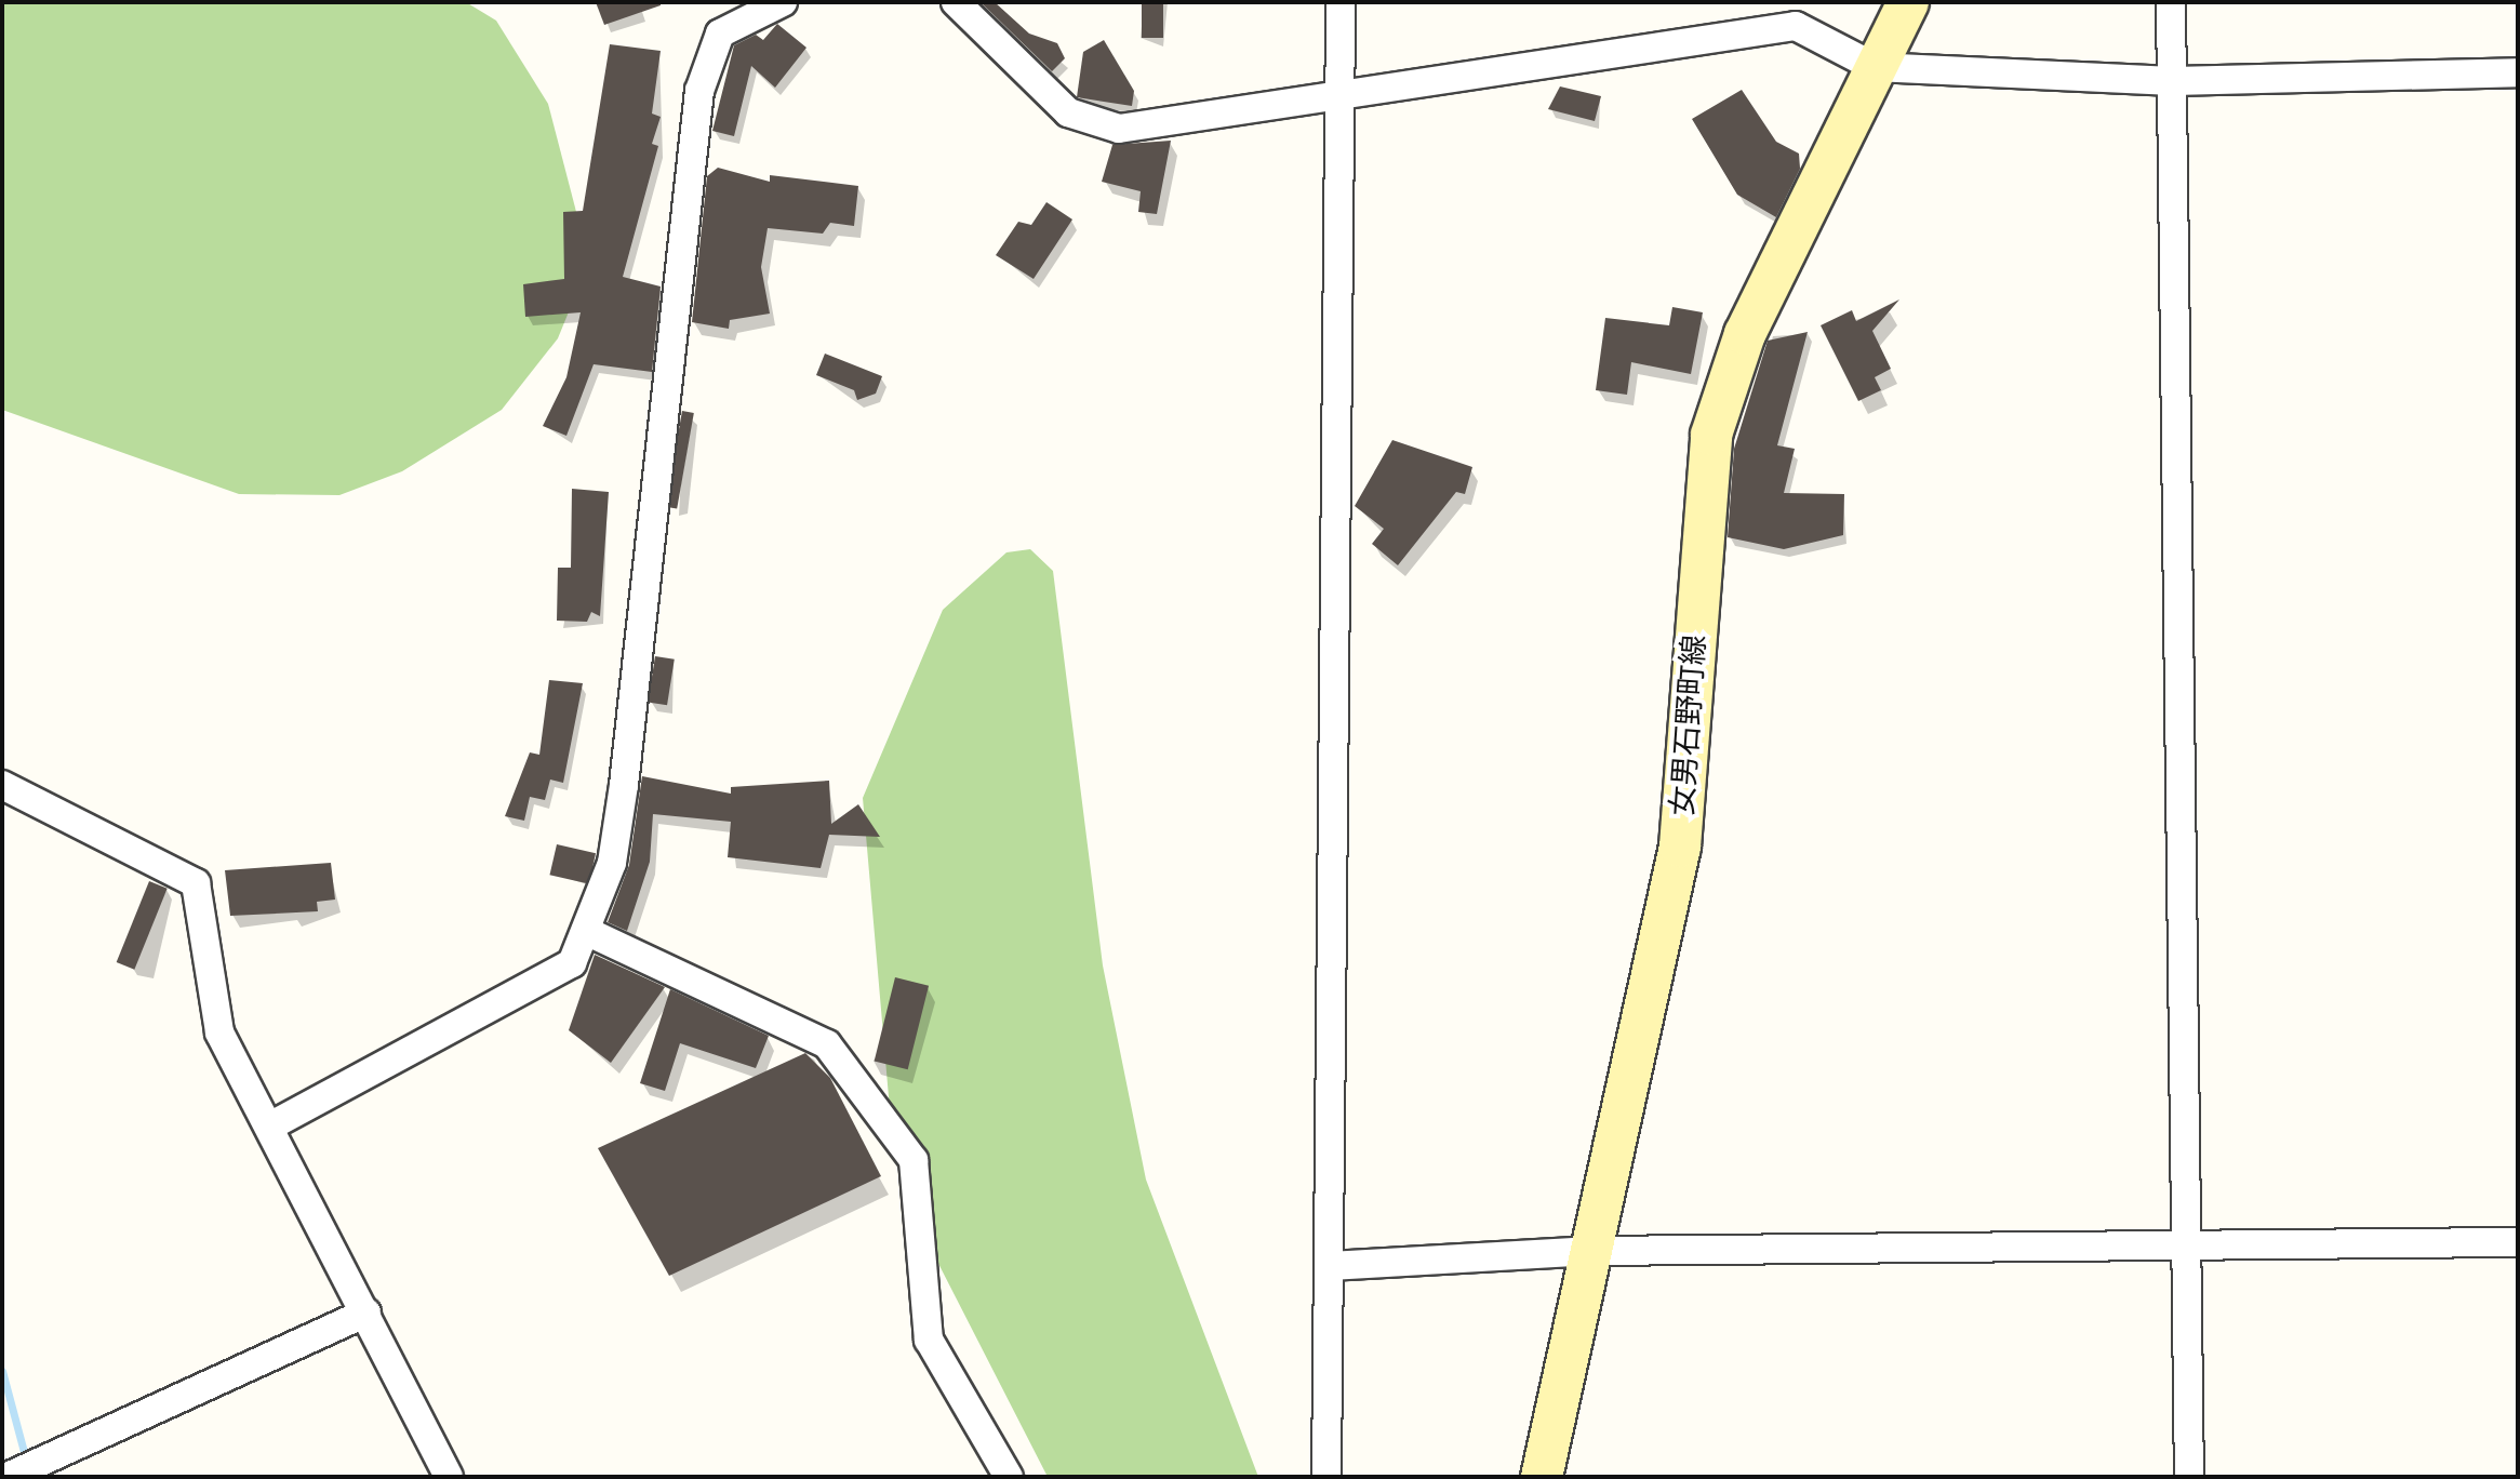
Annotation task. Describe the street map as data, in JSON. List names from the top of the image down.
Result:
{
  "streets": {
    "main road": ["女男石野町線"]
  }
}
